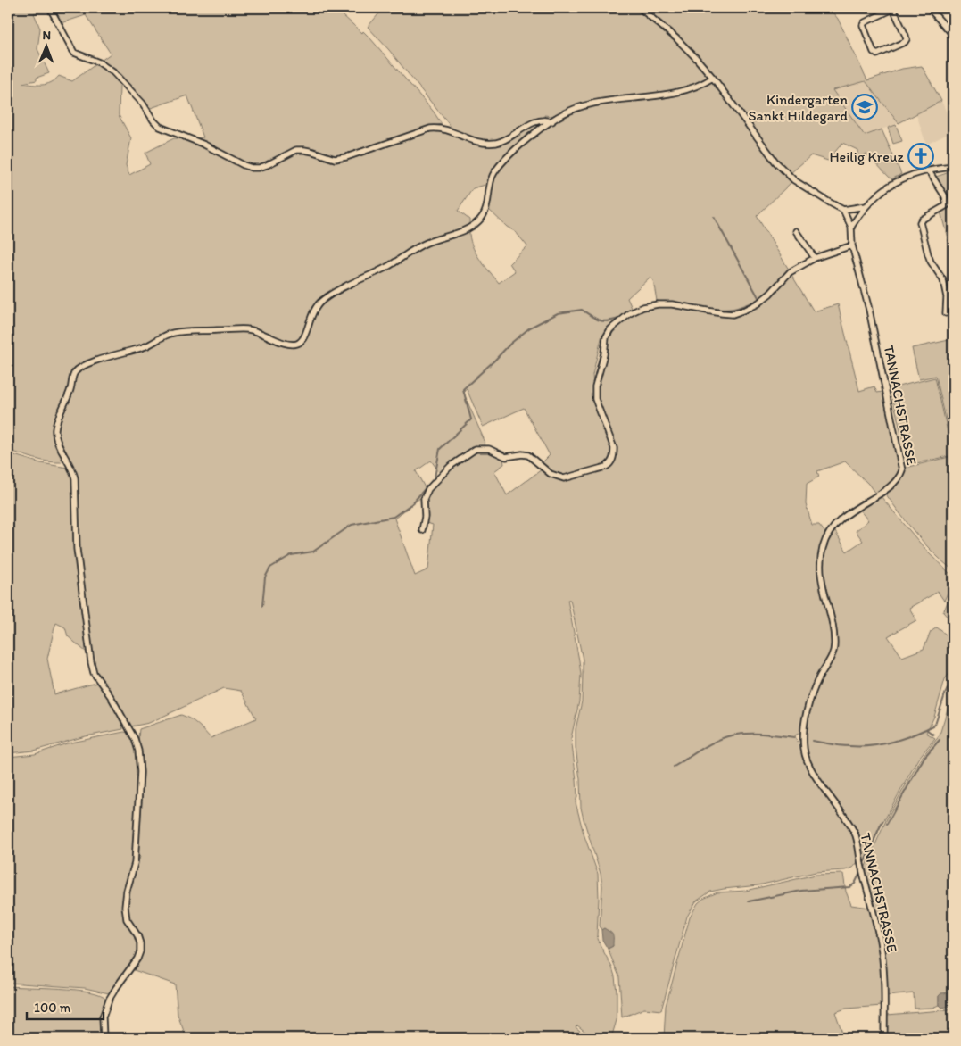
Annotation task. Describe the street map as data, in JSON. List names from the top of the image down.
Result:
{
  "streets": {
    "street": ["TANNACHSTRASSE"]
  },
  "places": {
    "school or university": ["Kindergarten Sankt Hildegard"],
    "church": ["Heilig Kreuz"]
  },
  "scale_bar": "100 m",
  "north": "top"
}
